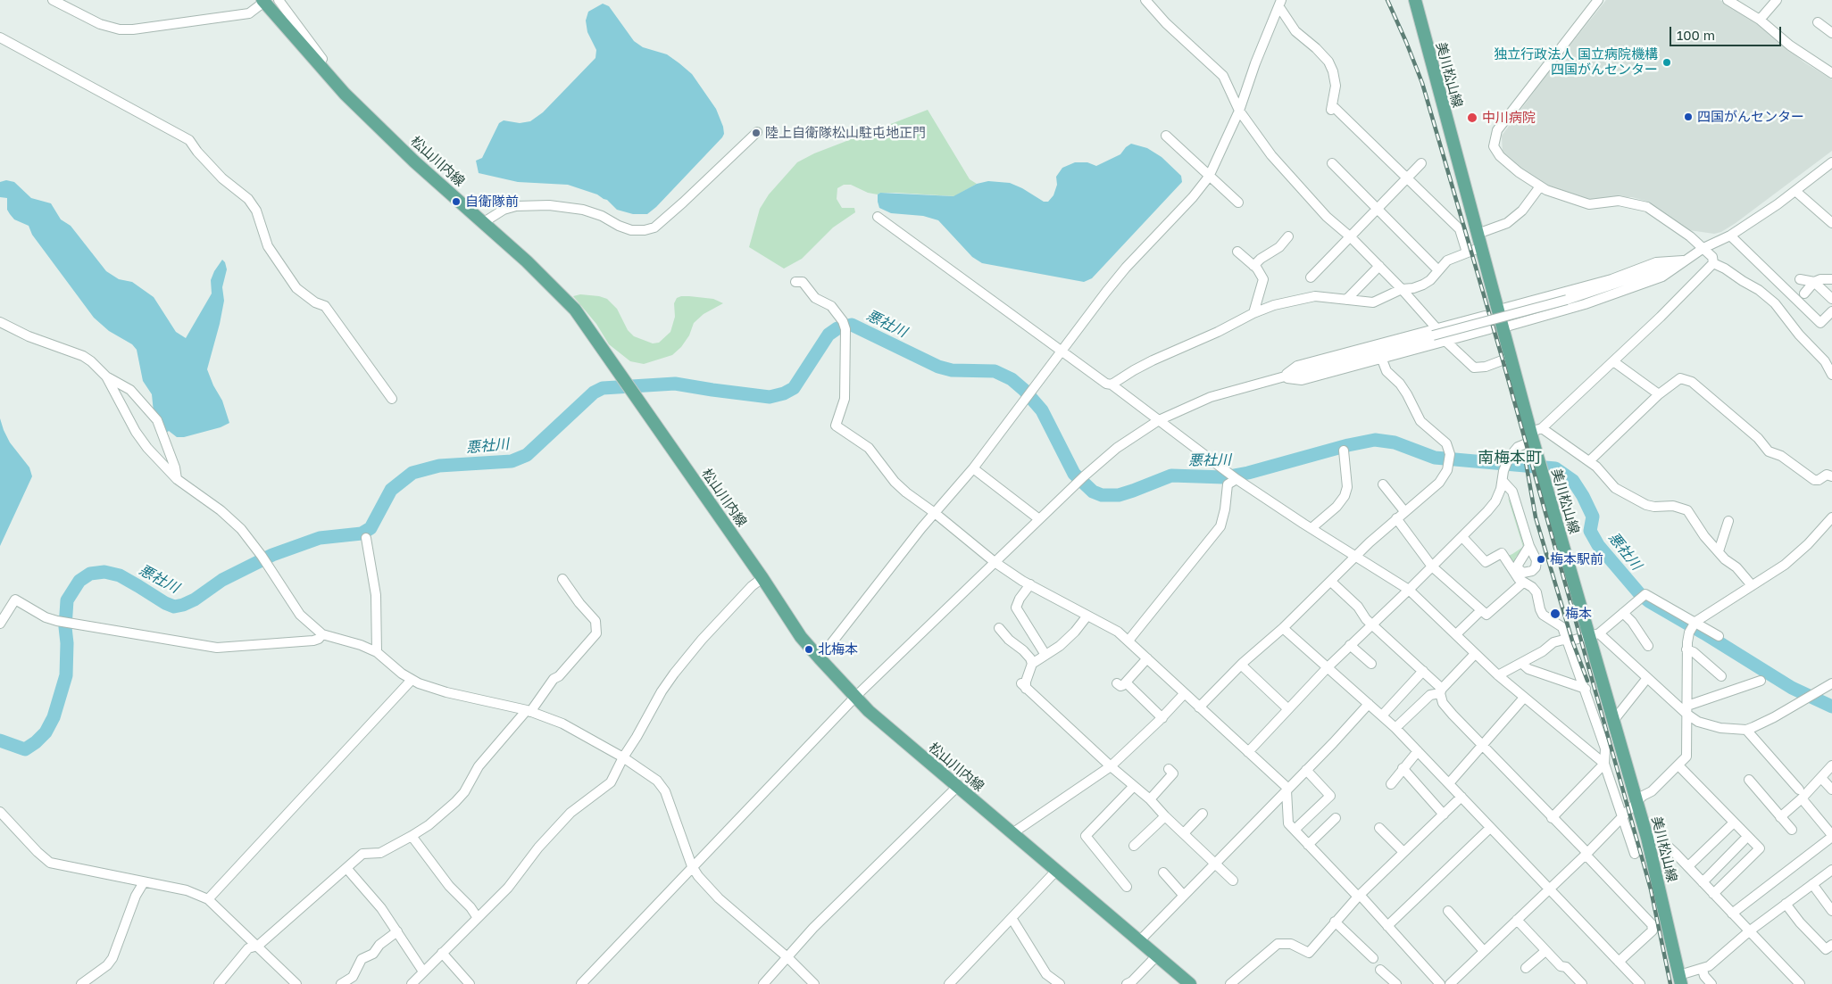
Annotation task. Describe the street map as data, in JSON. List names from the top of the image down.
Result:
{
  "streets": {
    "main road": ["美川松山線", "松山川内線"]
  },
  "districts": ["南梅本町"],
  "water": ["悪社川"],
  "places": [
    "独立行政法人 国立病院機構 四国がんセンター",
    "四国がんセンター",
    "中川病院",
    "陸上自衛隊松山駐屯地正門",
    "自衛隊前",
    "梅本駅前",
    "梅本",
    "北梅本"
  ],
  "scale_bar": "100 m"
}
